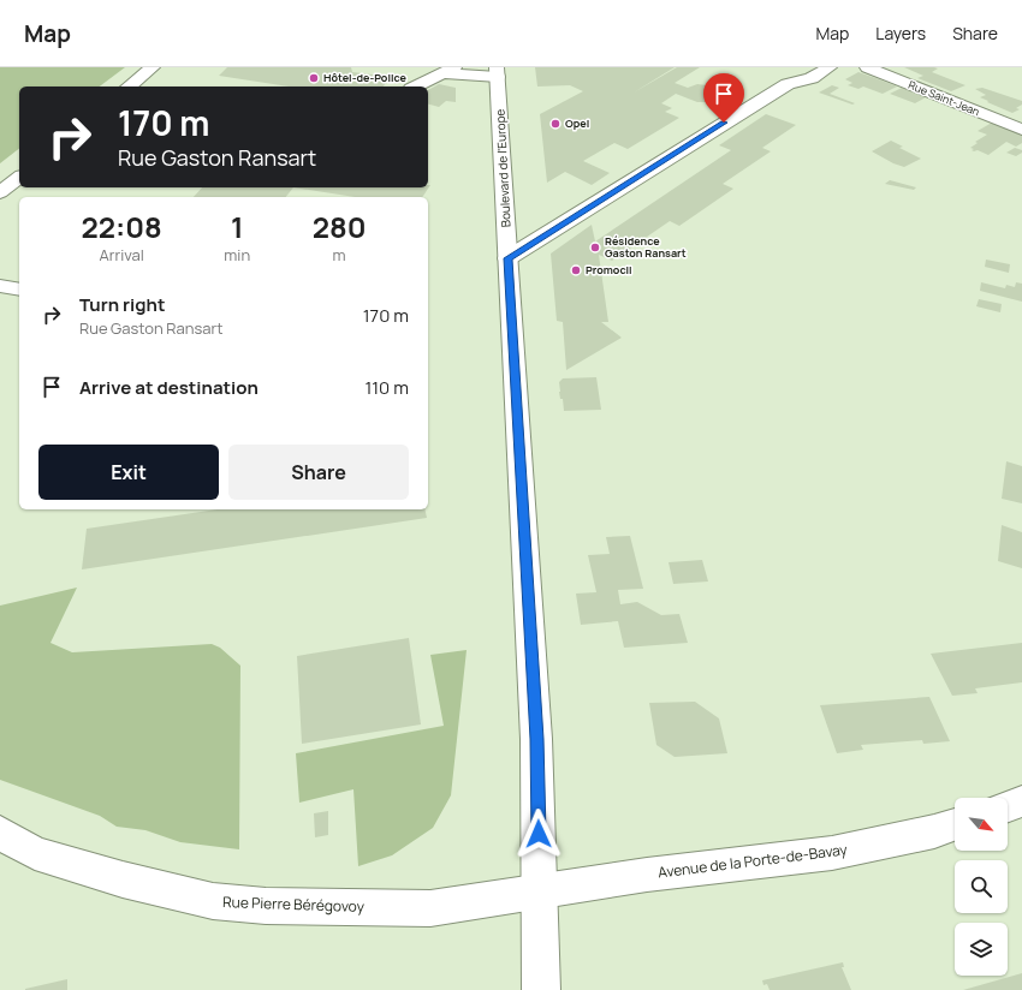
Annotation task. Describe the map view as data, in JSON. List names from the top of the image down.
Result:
{
  "streets": {
    "street": [
      "Rue Saint-Jean",
      "Boulevard de l'Europe",
      "Avenue de la Porte-de-Bavay",
      "Rue Pierre Bérégovoy"
    ]
  },
  "crossings": [
    ["Boulevard de l'Europe", "Avenue de la Porte-de-Bavay"],
    ["Boulevard de l'Europe", "Rue Pierre Bérégovoy"],
    ["Avenue de la Porte-de-Bavay", "Rue Pierre Bérégovoy"]
  ],
  "places": [
    "Hôtel-de-Police",
    "Opel",
    "Résidence Gaston Ransart",
    "Promocil"
  ],
  "north": "bottom right",
  "page": {
    "header": "Map",
    "nav": ["Map", "Layers", "Share"],
    "turn": ["170 m", "Rue Gaston Ransart"],
    "eta": [
      "22:08",
      "Arrival",
      "1",
      "min",
      "280",
      "m"
    ],
    "list": [
      {
        "name": "Turn right",
        "note": "Rue Gaston Ransart",
        "value": "170 m"
      },
      {
        "name": "Arrive at destination",
        "value": "110 m"
      }
    ],
    "buttons": ["Exit", "Share"]
  }
}
